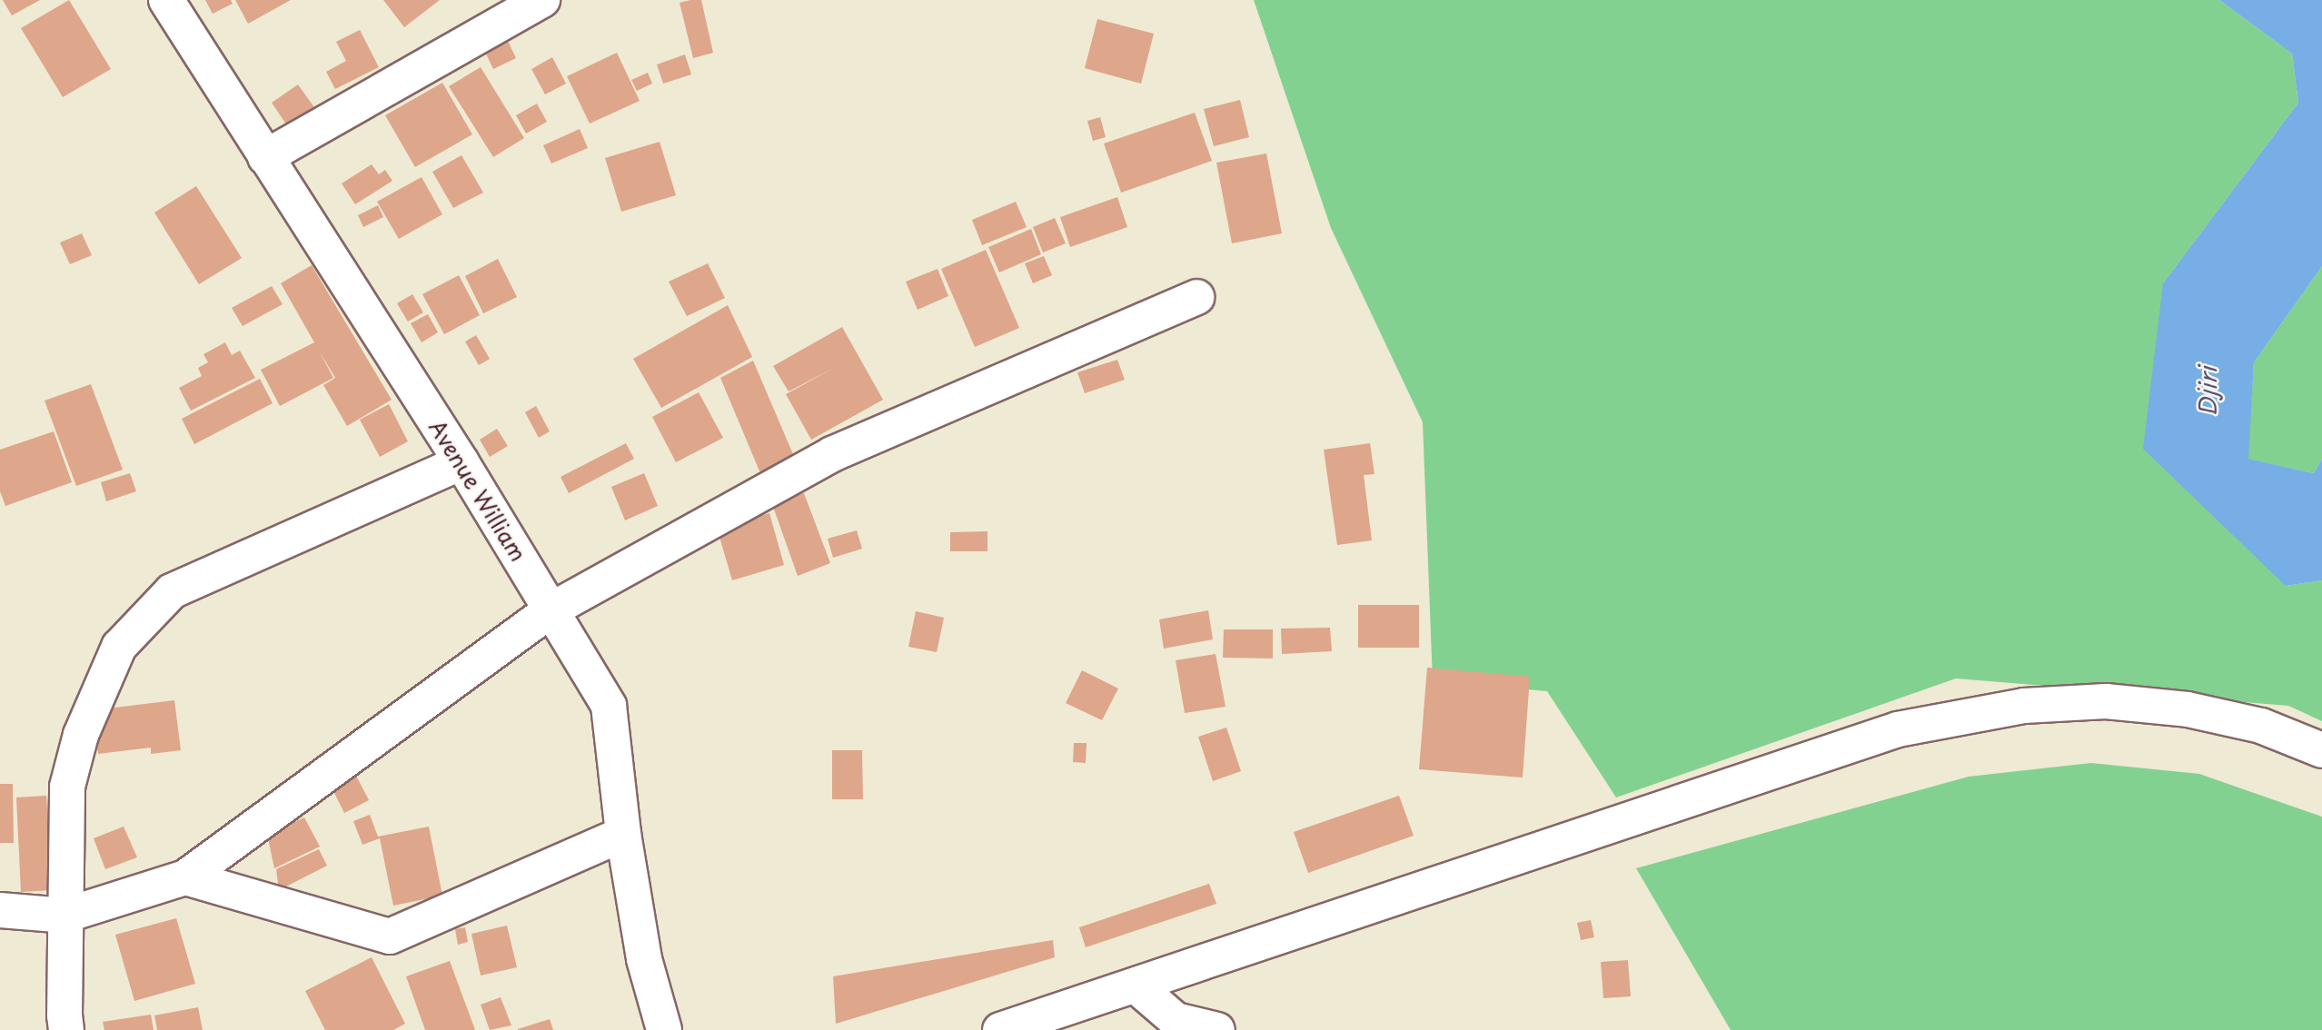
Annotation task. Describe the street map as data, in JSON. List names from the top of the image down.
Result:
{
  "streets": {
    "main road": ["Avenue William"]
  },
  "water": ["Djiri"]
}
